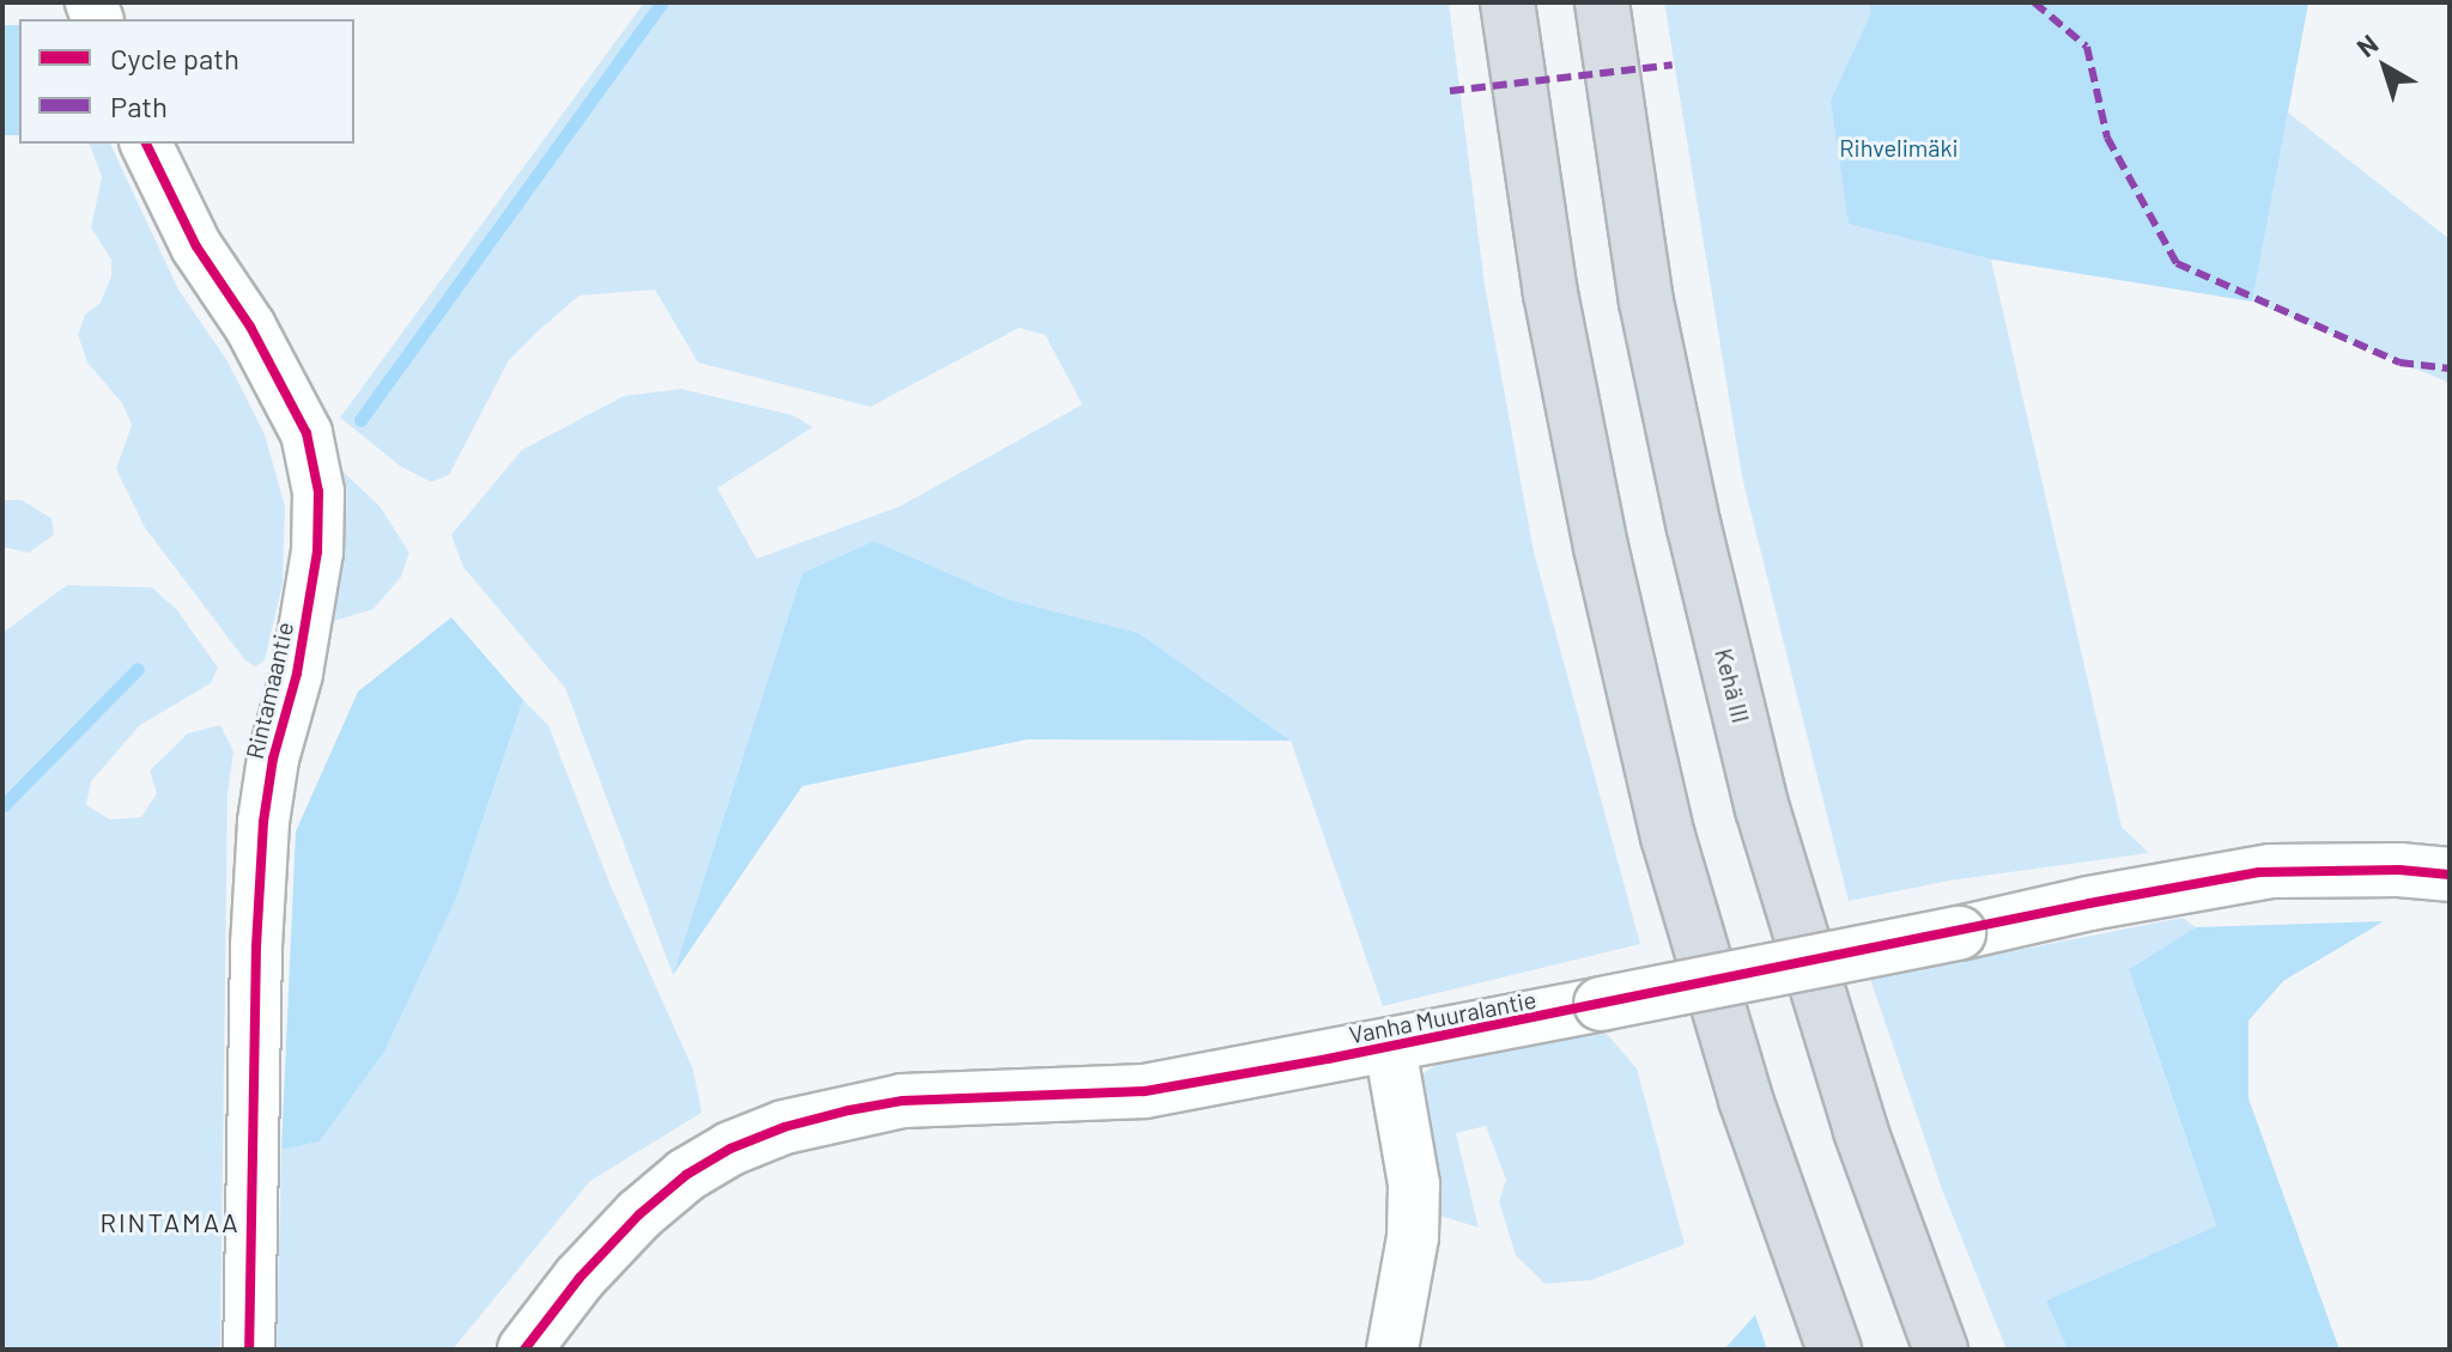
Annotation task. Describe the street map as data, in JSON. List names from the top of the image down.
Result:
{
  "streets": {
    "highway": ["Kehä III"],
    "street": ["Rintamaantie", "Vanha Muuralantie"]
  },
  "districts": ["RINTAMAA"],
  "parks": ["Rihvelimäki"],
  "legend": ["Cycle path", "Path"],
  "north": "top left"
}
